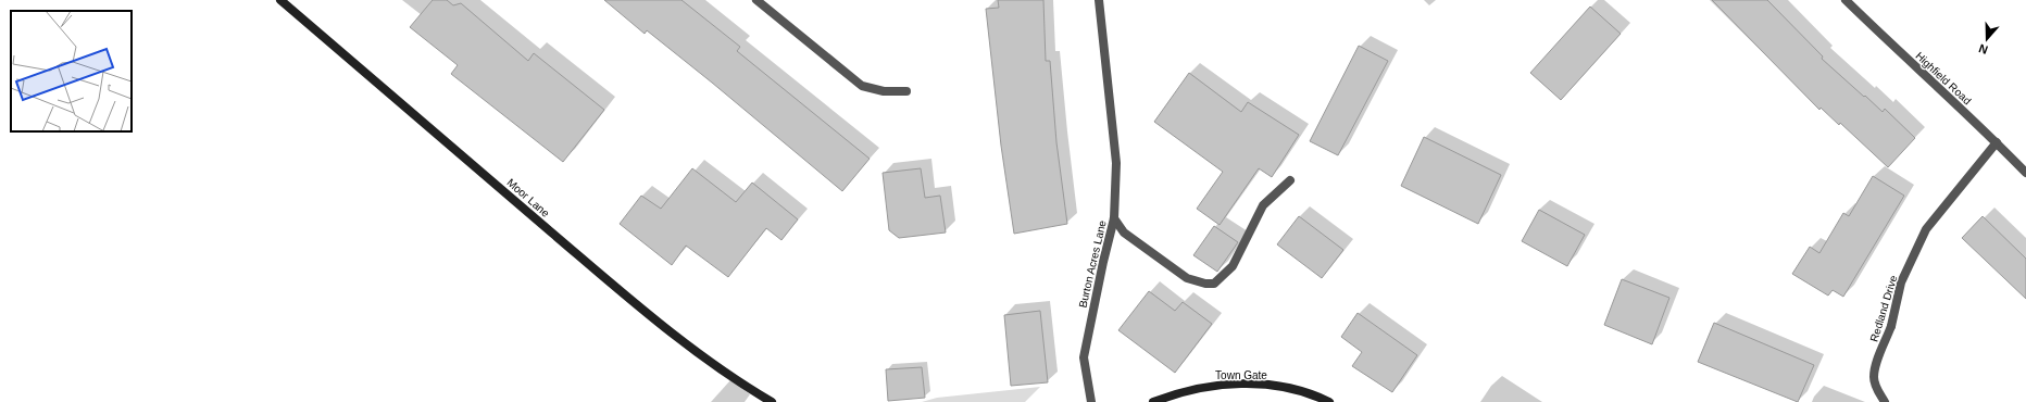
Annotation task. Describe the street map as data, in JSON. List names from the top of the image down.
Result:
{
  "streets": {
    "street": [
      "Highfield Road",
      "Moor Lane",
      "Burton Acres Lane",
      "Redland Drive",
      "Town Gate"
    ]
  },
  "crossings": [
    ["Highfield Road", "Redland Drive"]
  ],
  "north": "bottom"
}
